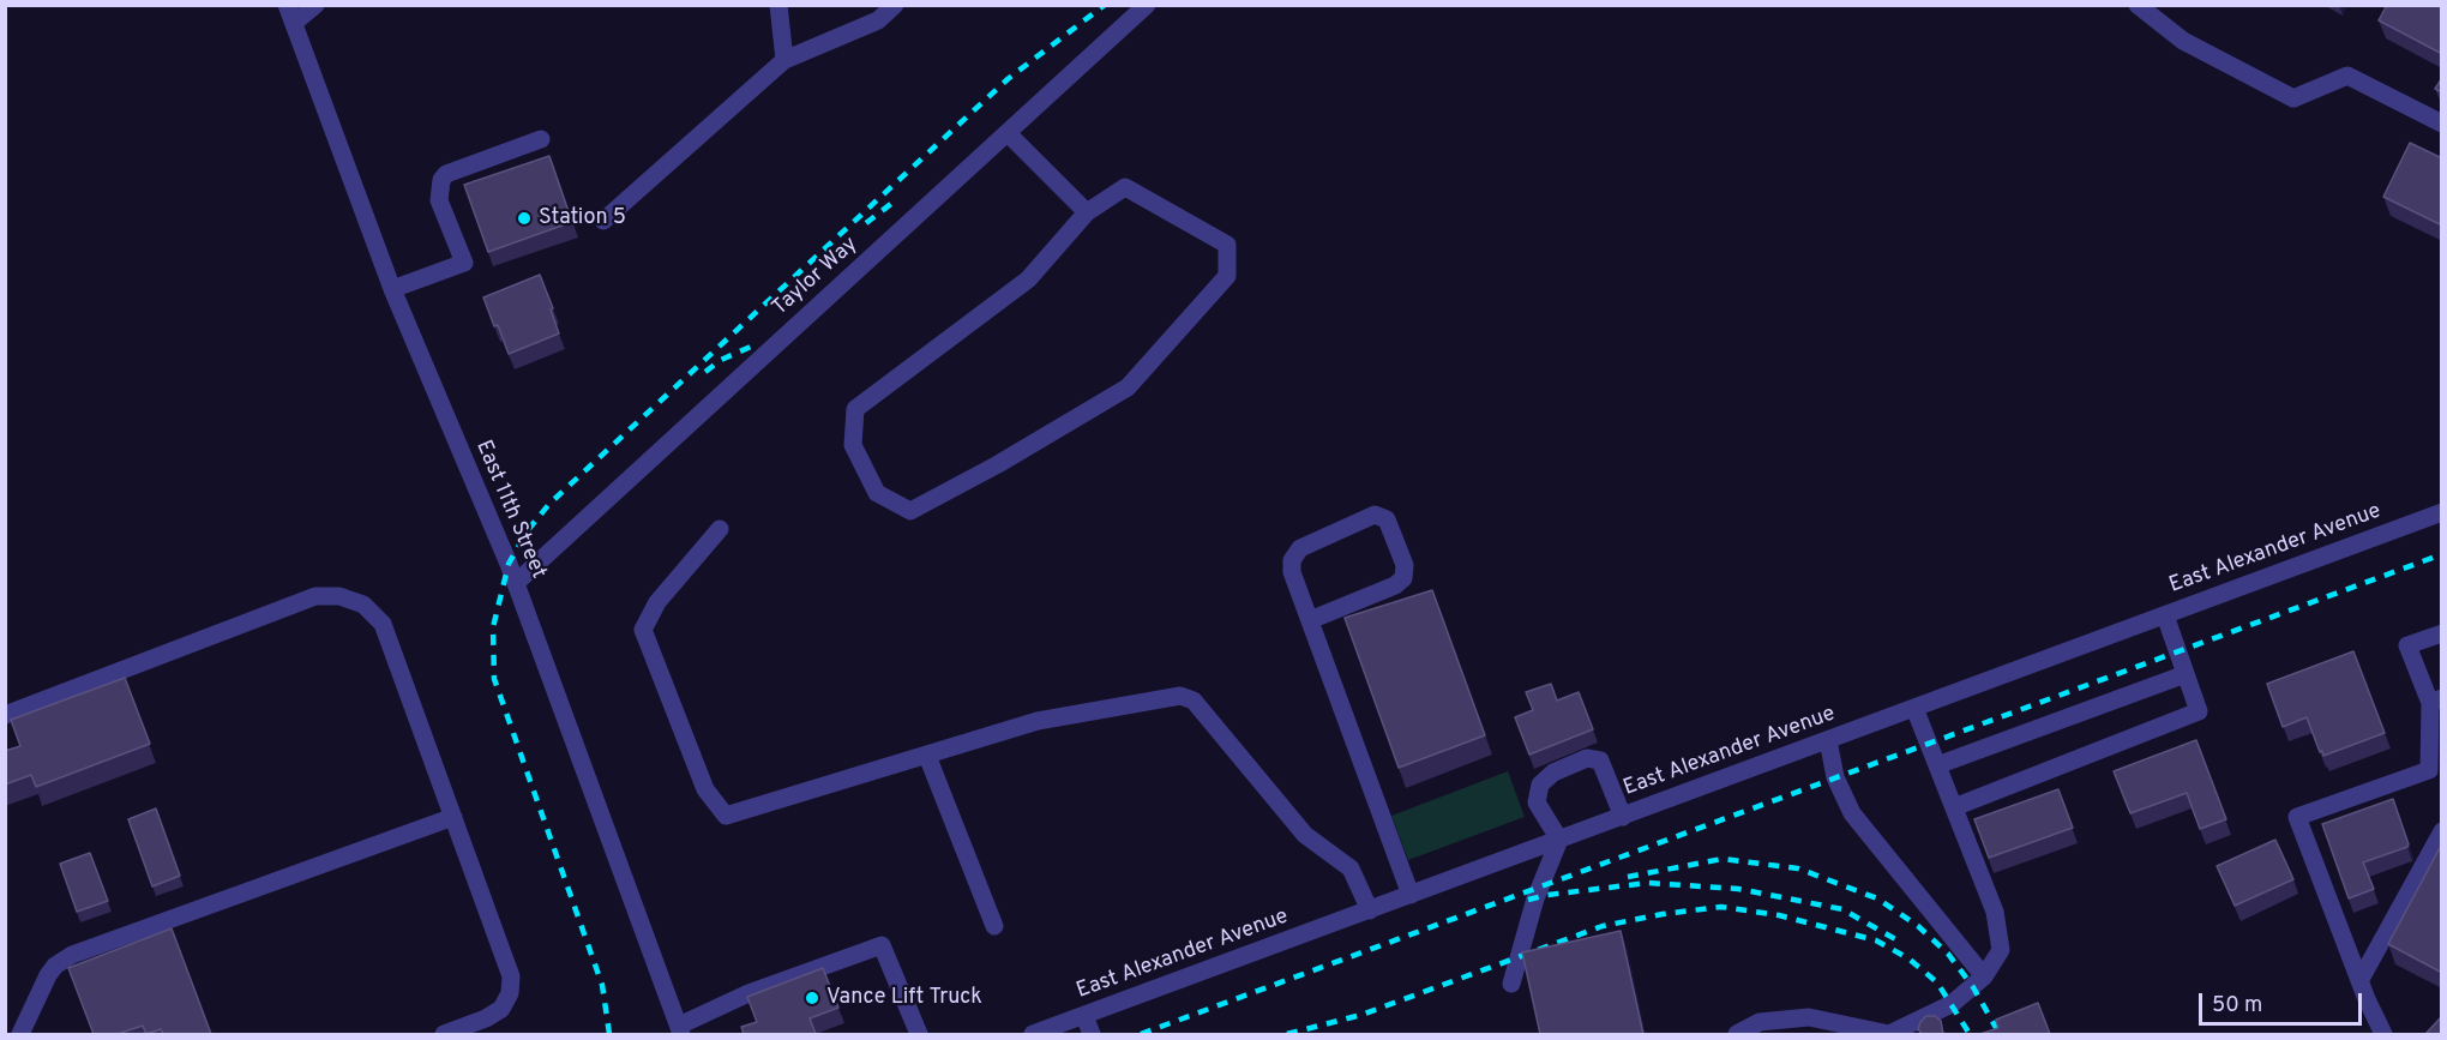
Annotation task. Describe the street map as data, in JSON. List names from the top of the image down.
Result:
{
  "streets": {
    "street": ["Taylor Way", "East 11th Street", "East Alexander Avenue"]
  },
  "crossings": [
    ["Taylor Way", "East 11th Street"]
  ],
  "places": ["Station 5", "Vance Lift Truck"],
  "scale_bar": "50 m"
}
